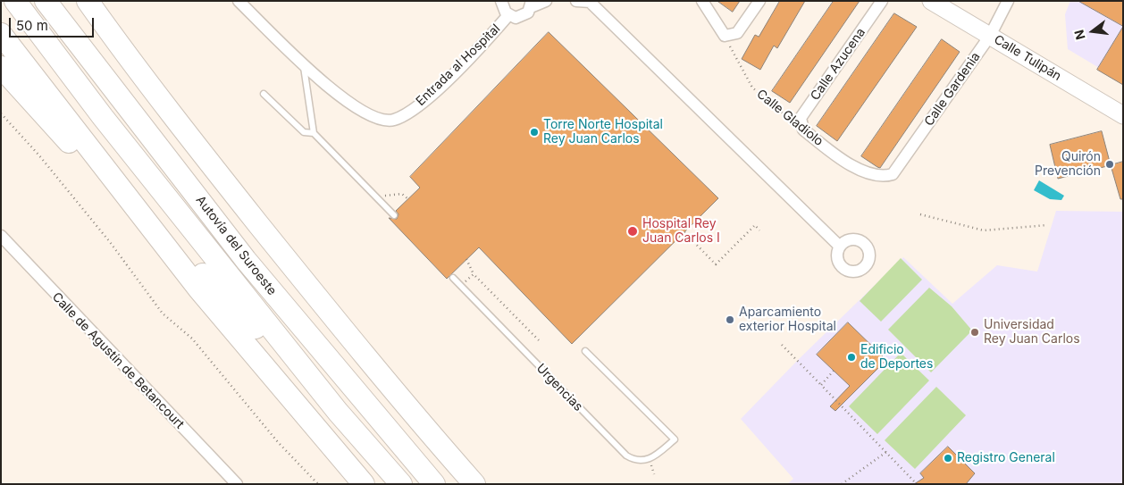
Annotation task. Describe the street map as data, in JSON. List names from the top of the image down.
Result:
{
  "streets": {
    "highway": ["Autovía del Suroeste"],
    "street": [
      "Calle Tulipán",
      "Calle Azucena",
      "Entrada al Hospital",
      "Calle Gardenia",
      "Calle Gladiolo",
      "Calle de Agustín de Betancourt"
    ],
    "lane": ["Urgencias"]
  },
  "crossings": [
    ["Calle Tulipán", "Calle Gardenia"],
    ["Calle Azucena", "Calle Gladiolo"],
    ["Calle Gardenia", "Calle Gladiolo"]
  ],
  "places": [
    "Torre Norte Hospital Rey Juan Carlos",
    "Quirón Prevención",
    "Hospital Rey Juan Carlos I",
    "Aparcamiento exterior Hospital",
    "Universidad Rey Juan Carlos",
    "Edificio de Deportes",
    "Registro General"
  ],
  "scale_bar": "50 m",
  "north": "left"
}
